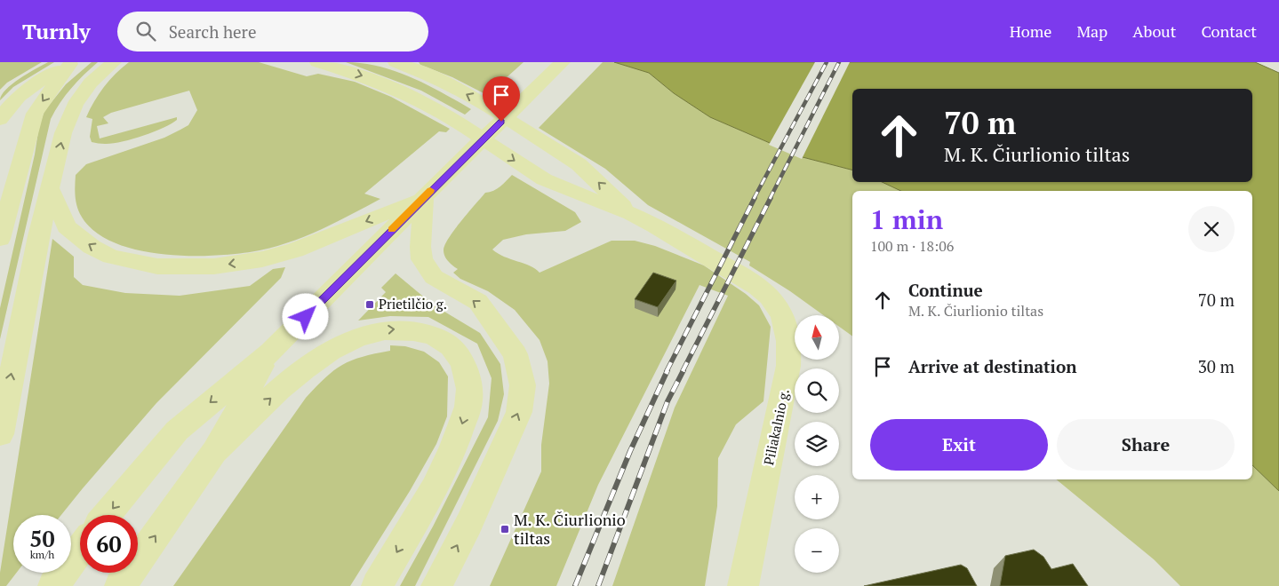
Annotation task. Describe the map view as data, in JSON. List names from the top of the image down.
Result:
{
  "streets": {
    "main road": ["Piliakalnio g."]
  },
  "places": {
    "transit": ["Prietilčio g.", "M. K. Čiurlionio tiltas"]
  },
  "north": "top",
  "page": {
    "header": "Turnly",
    "search": "Search here",
    "nav": [
      "Home",
      "Map",
      "About",
      "Contact"
    ],
    "turn": ["70 m", "M. K. Čiurlionio tiltas"],
    "heading": ["1 min", "100 m · 18:06"],
    "list": [
      {
        "name": "Continue",
        "note": "M. K. Čiurlionio tiltas",
        "value": "70 m"
      },
      {
        "name": "Arrive at destination",
        "value": "30 m"
      }
    ],
    "map_buttons": ["+", "−"],
    "buttons": ["Exit", "Share"],
    "speed": "50 km/h",
    "limit": "60"
  }
}
